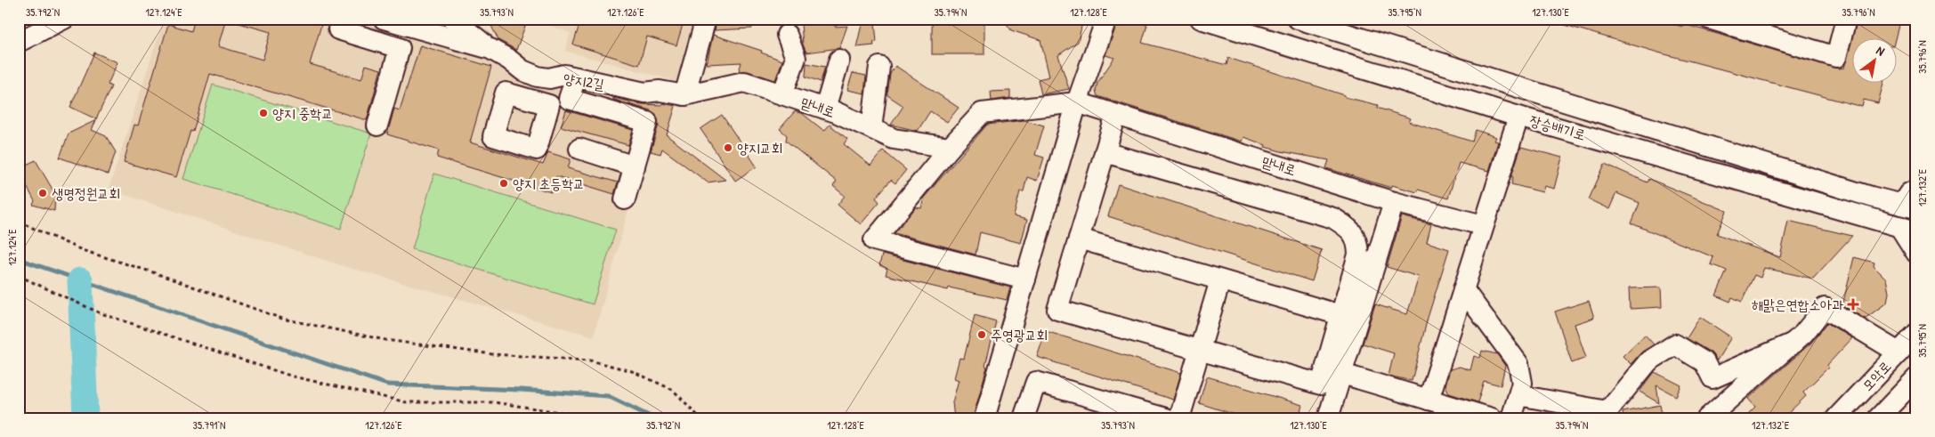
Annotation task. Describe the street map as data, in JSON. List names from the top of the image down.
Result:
{
  "streets": {
    "street": [
      "양지2길",
      "맏내로",
      "장승배기로",
      "모악로"
    ]
  },
  "crossings": [
    ["양지2길", "맏내로"]
  ],
  "places": {
    "other": [
      "양지 중학교",
      "양지교회",
      "양지 초등학교",
      "생명정원교회",
      "주영광교회"
    ],
    "health": ["해맑은연합소아과"]
  },
  "north": "top right",
  "coordinates": [
    "35.792°N",
    "127.124°E",
    "35.793°N",
    "127.126°E",
    "35.794°N",
    "127.128°E",
    "35.795°N",
    "127.130°E",
    "35.796°N",
    "127.132°E",
    "35.791°N"
  ]
}
